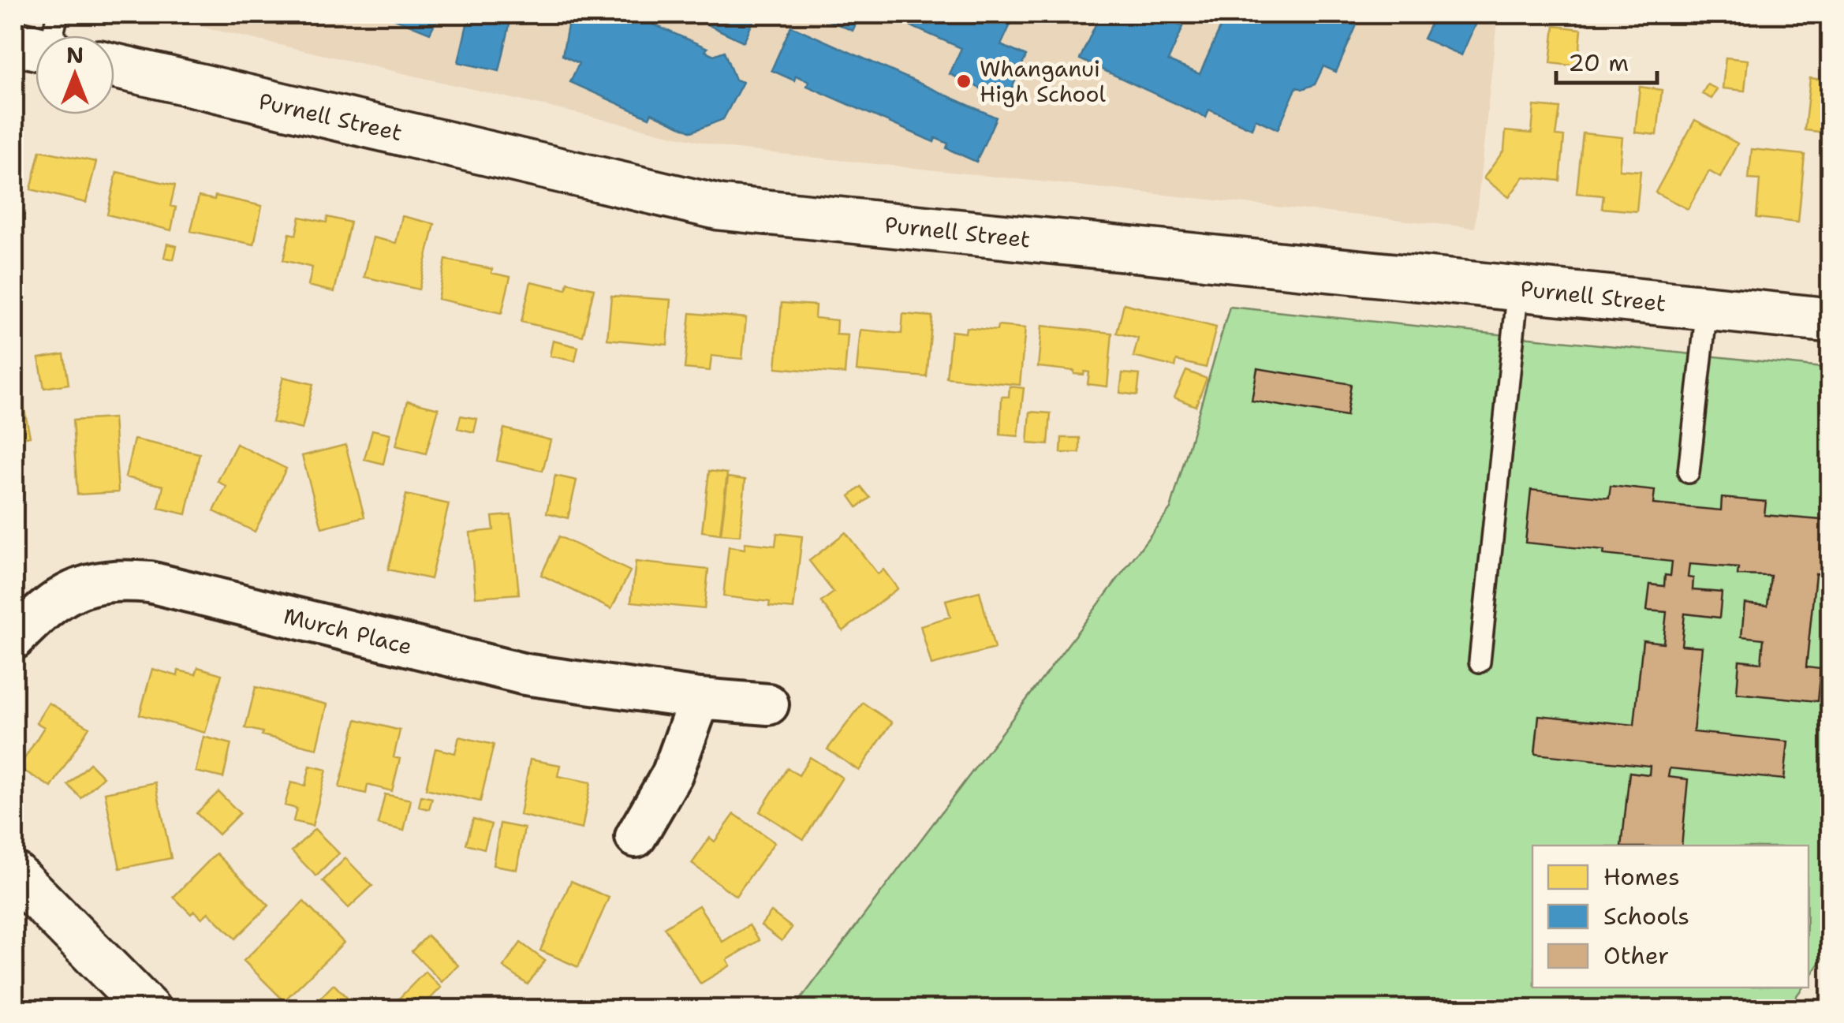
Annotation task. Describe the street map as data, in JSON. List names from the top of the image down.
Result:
{
  "streets": {
    "main road": ["Purnell Street"],
    "street": ["Murch Place"]
  },
  "places": ["Whanganui High School"],
  "legend": ["Homes", "Schools", "Other"],
  "scale_bar": "20 m",
  "north": "top"
}
